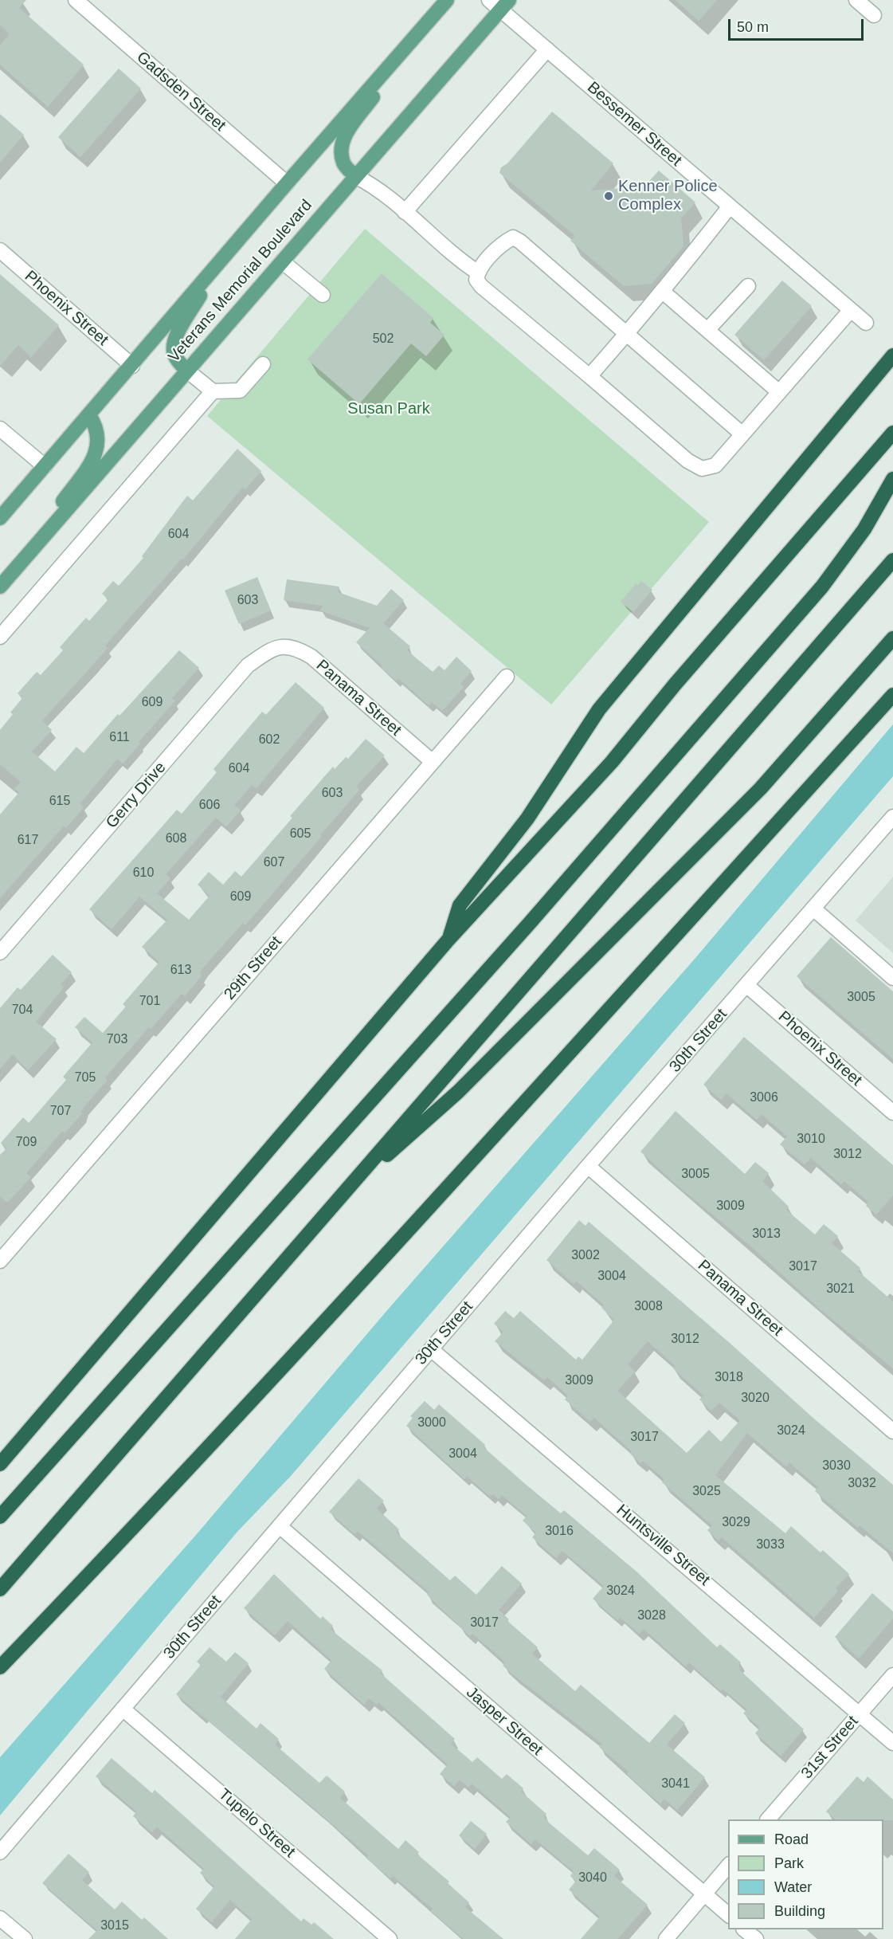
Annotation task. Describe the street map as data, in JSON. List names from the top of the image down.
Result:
{
  "streets": {
    "main road": ["Veterans Memorial Boulevard"],
    "street": [
      "Gadsden Street",
      "Bessemer Street",
      "Phoenix Street",
      "Panama Street",
      "Gerry Drive",
      "29th Street",
      "30th Street",
      "Huntsville Street",
      "Jasper Street",
      "31st Street",
      "Tupelo Street"
    ]
  },
  "crossings": [
    ["Gadsden Street", "Veterans Memorial Boulevard"],
    ["Bessemer Street", "Veterans Memorial Boulevard"],
    ["Veterans Memorial Boulevard", "Phoenix Street"],
    ["Phoenix Street", "30th Street"],
    ["Panama Street", "Gerry Drive"],
    ["Panama Street", "29th Street"],
    ["Panama Street", "30th Street"],
    ["30th Street", "Huntsville Street"],
    ["30th Street", "Jasper Street"],
    ["30th Street", "Tupelo Street"],
    ["Huntsville Street", "31st Street"]
  ],
  "parks": ["Susan Park"],
  "places": ["Kenner Police Complex"],
  "house_numbers": [
    "502",
    "604",
    "603",
    "609",
    "611",
    "602",
    "604",
    "603",
    "615",
    "606",
    "605",
    "608",
    "617",
    "607",
    "610",
    "609",
    "613",
    "3005",
    "701",
    "704",
    "703",
    "705",
    "3006",
    "707",
    "3010",
    "709",
    "3012",
    "3005",
    "3009",
    "3013",
    "3002",
    "3017",
    "3004",
    "3021",
    "3008",
    "3012",
    "3018",
    "3009",
    "3020",
    "3000",
    "3024",
    "3017",
    "3004",
    "3030",
    "3032",
    "3025",
    "3029",
    "3016",
    "3033",
    "3024",
    "3028",
    "3017",
    "3041",
    "3040",
    "3015"
  ],
  "legend": [
    "Road",
    "Park",
    "Water",
    "Building"
  ],
  "scale_bar": "50 m"
}
